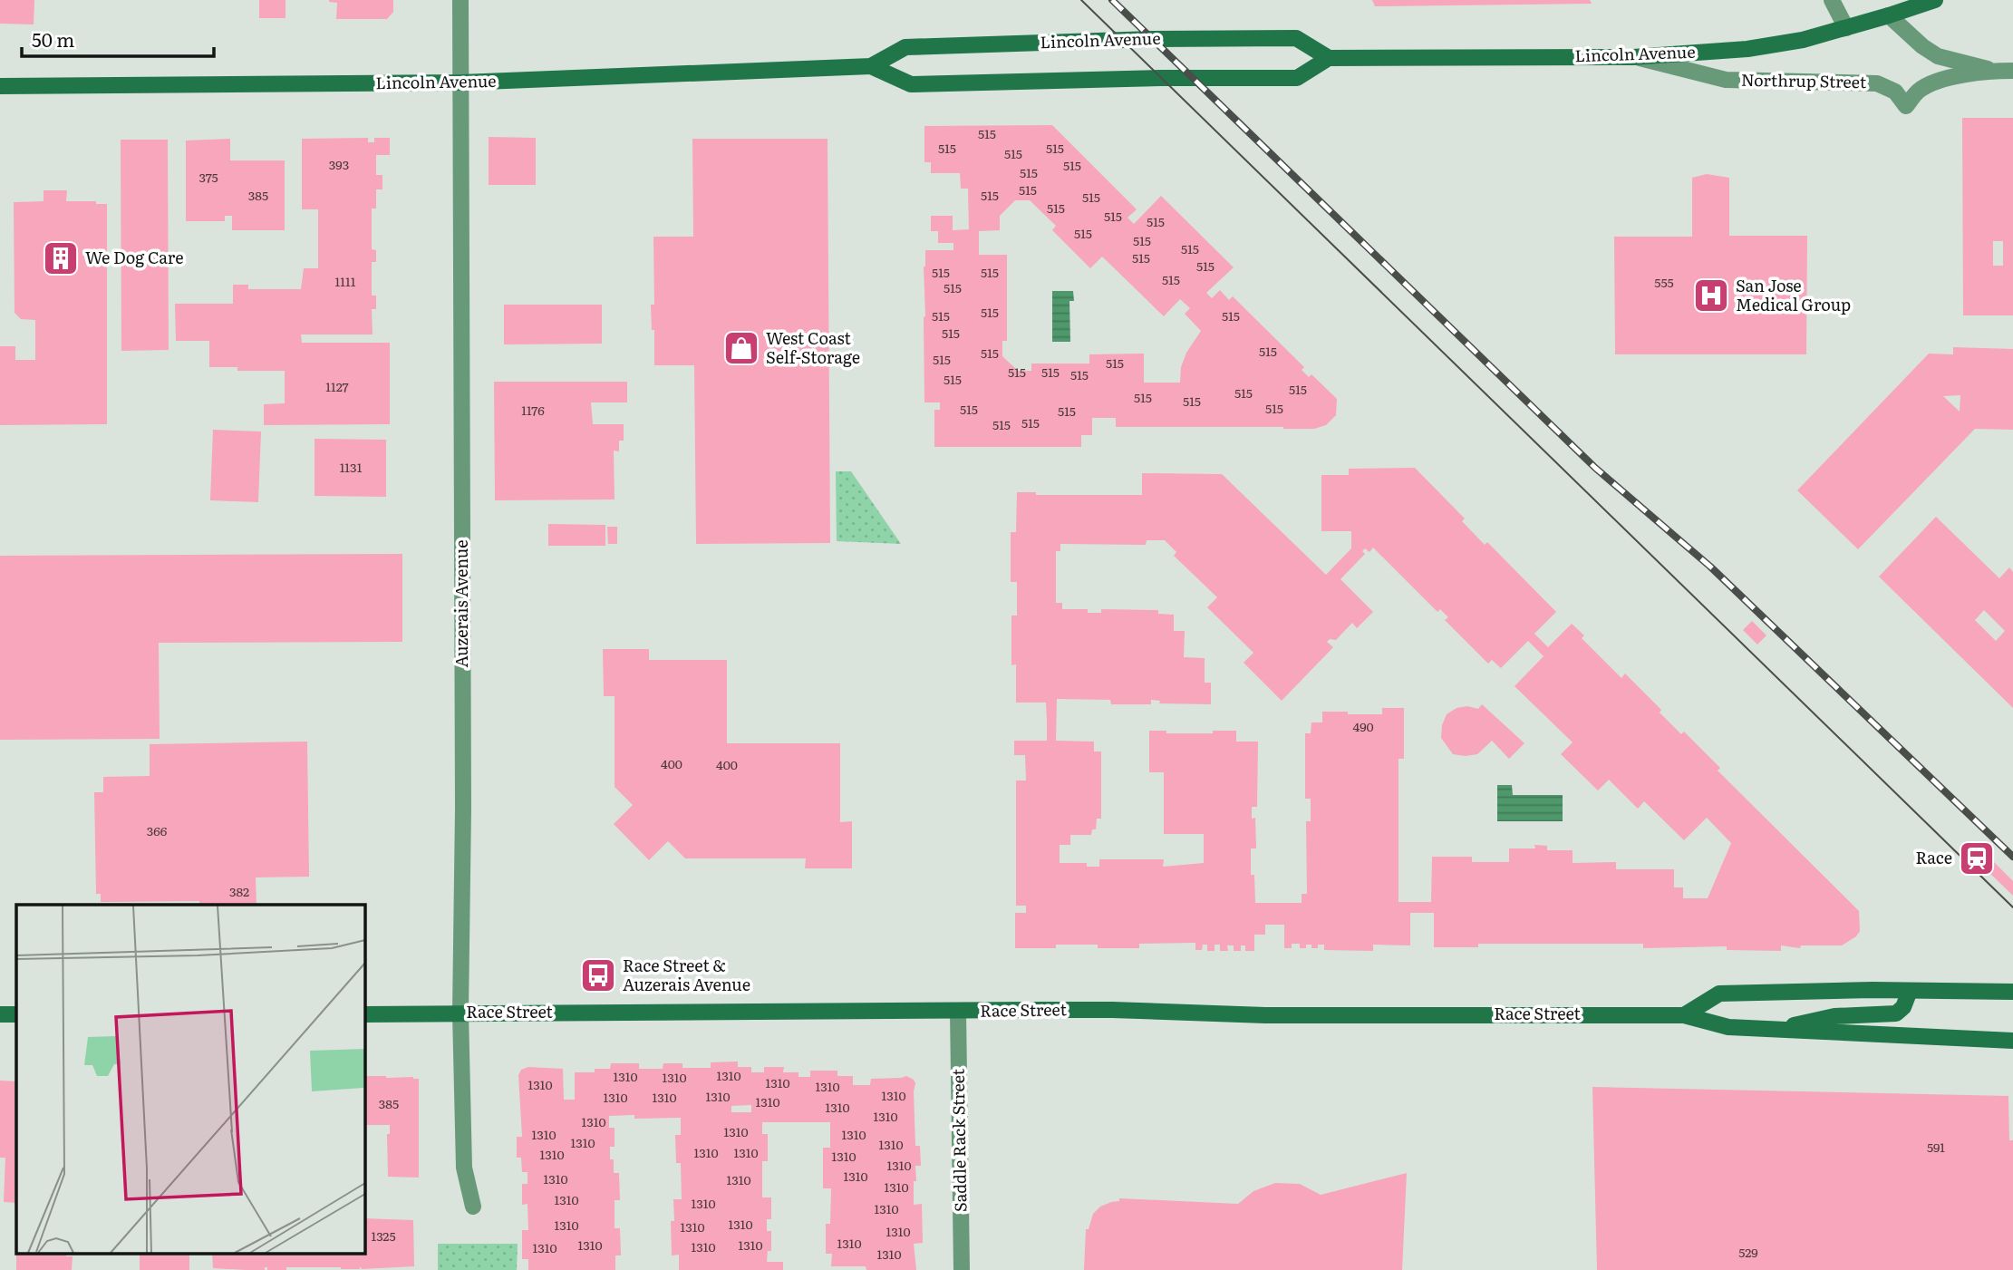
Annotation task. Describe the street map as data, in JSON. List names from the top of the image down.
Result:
{
  "streets": {
    "main road": ["Lincoln Avenue", "Race Street"],
    "street": ["Northrup Street", "Auzerais Avenue", "Saddle Rack Street"]
  },
  "crossings": [
    ["Lincoln Avenue", "Northrup Street"],
    ["Lincoln Avenue", "Auzerais Avenue"],
    ["Auzerais Avenue", "Race Street"],
    ["Race Street", "Saddle Rack Street"]
  ],
  "places": {
    "building": ["We Dog Care"],
    "hospital": ["San Jose Medical Group"],
    "shop": ["West Coast Self-Storage"],
    "station": ["Race"],
    "bus stop": ["Race Street & Auzerais Avenue"]
  },
  "house_numbers": [
    "515",
    "515",
    "515",
    "515",
    "393",
    "515",
    "515",
    "375",
    "515",
    "385",
    "515",
    "515",
    "515",
    "515",
    "515",
    "515",
    "515",
    "515",
    "515",
    "515",
    "515",
    "515",
    "515",
    "1111",
    "555",
    "515",
    "515",
    "515",
    "515",
    "515",
    "515",
    "515",
    "515",
    "515",
    "515",
    "515",
    "515",
    "515",
    "1127",
    "515",
    "515",
    "515",
    "515",
    "515",
    "515",
    "1176",
    "515",
    "515",
    "515",
    "1131",
    "490",
    "400",
    "400",
    "366",
    "382",
    "1310",
    "1310",
    "1310",
    "1310",
    "1310",
    "1310",
    "1310",
    "1310",
    "1310",
    "1310",
    "1310",
    "385",
    "1310",
    "1310",
    "1310",
    "1310",
    "1310",
    "1310",
    "1310",
    "1310",
    "591",
    "1310",
    "1310",
    "1310",
    "1310",
    "1310",
    "1310",
    "1310",
    "1310",
    "1310",
    "1310",
    "1310",
    "1310",
    "1310",
    "1310",
    "1310",
    "1310",
    "1325",
    "1310",
    "1310",
    "1310",
    "1310",
    "1310",
    "529",
    "1310"
  ],
  "scale_bar": "50 m"
}
